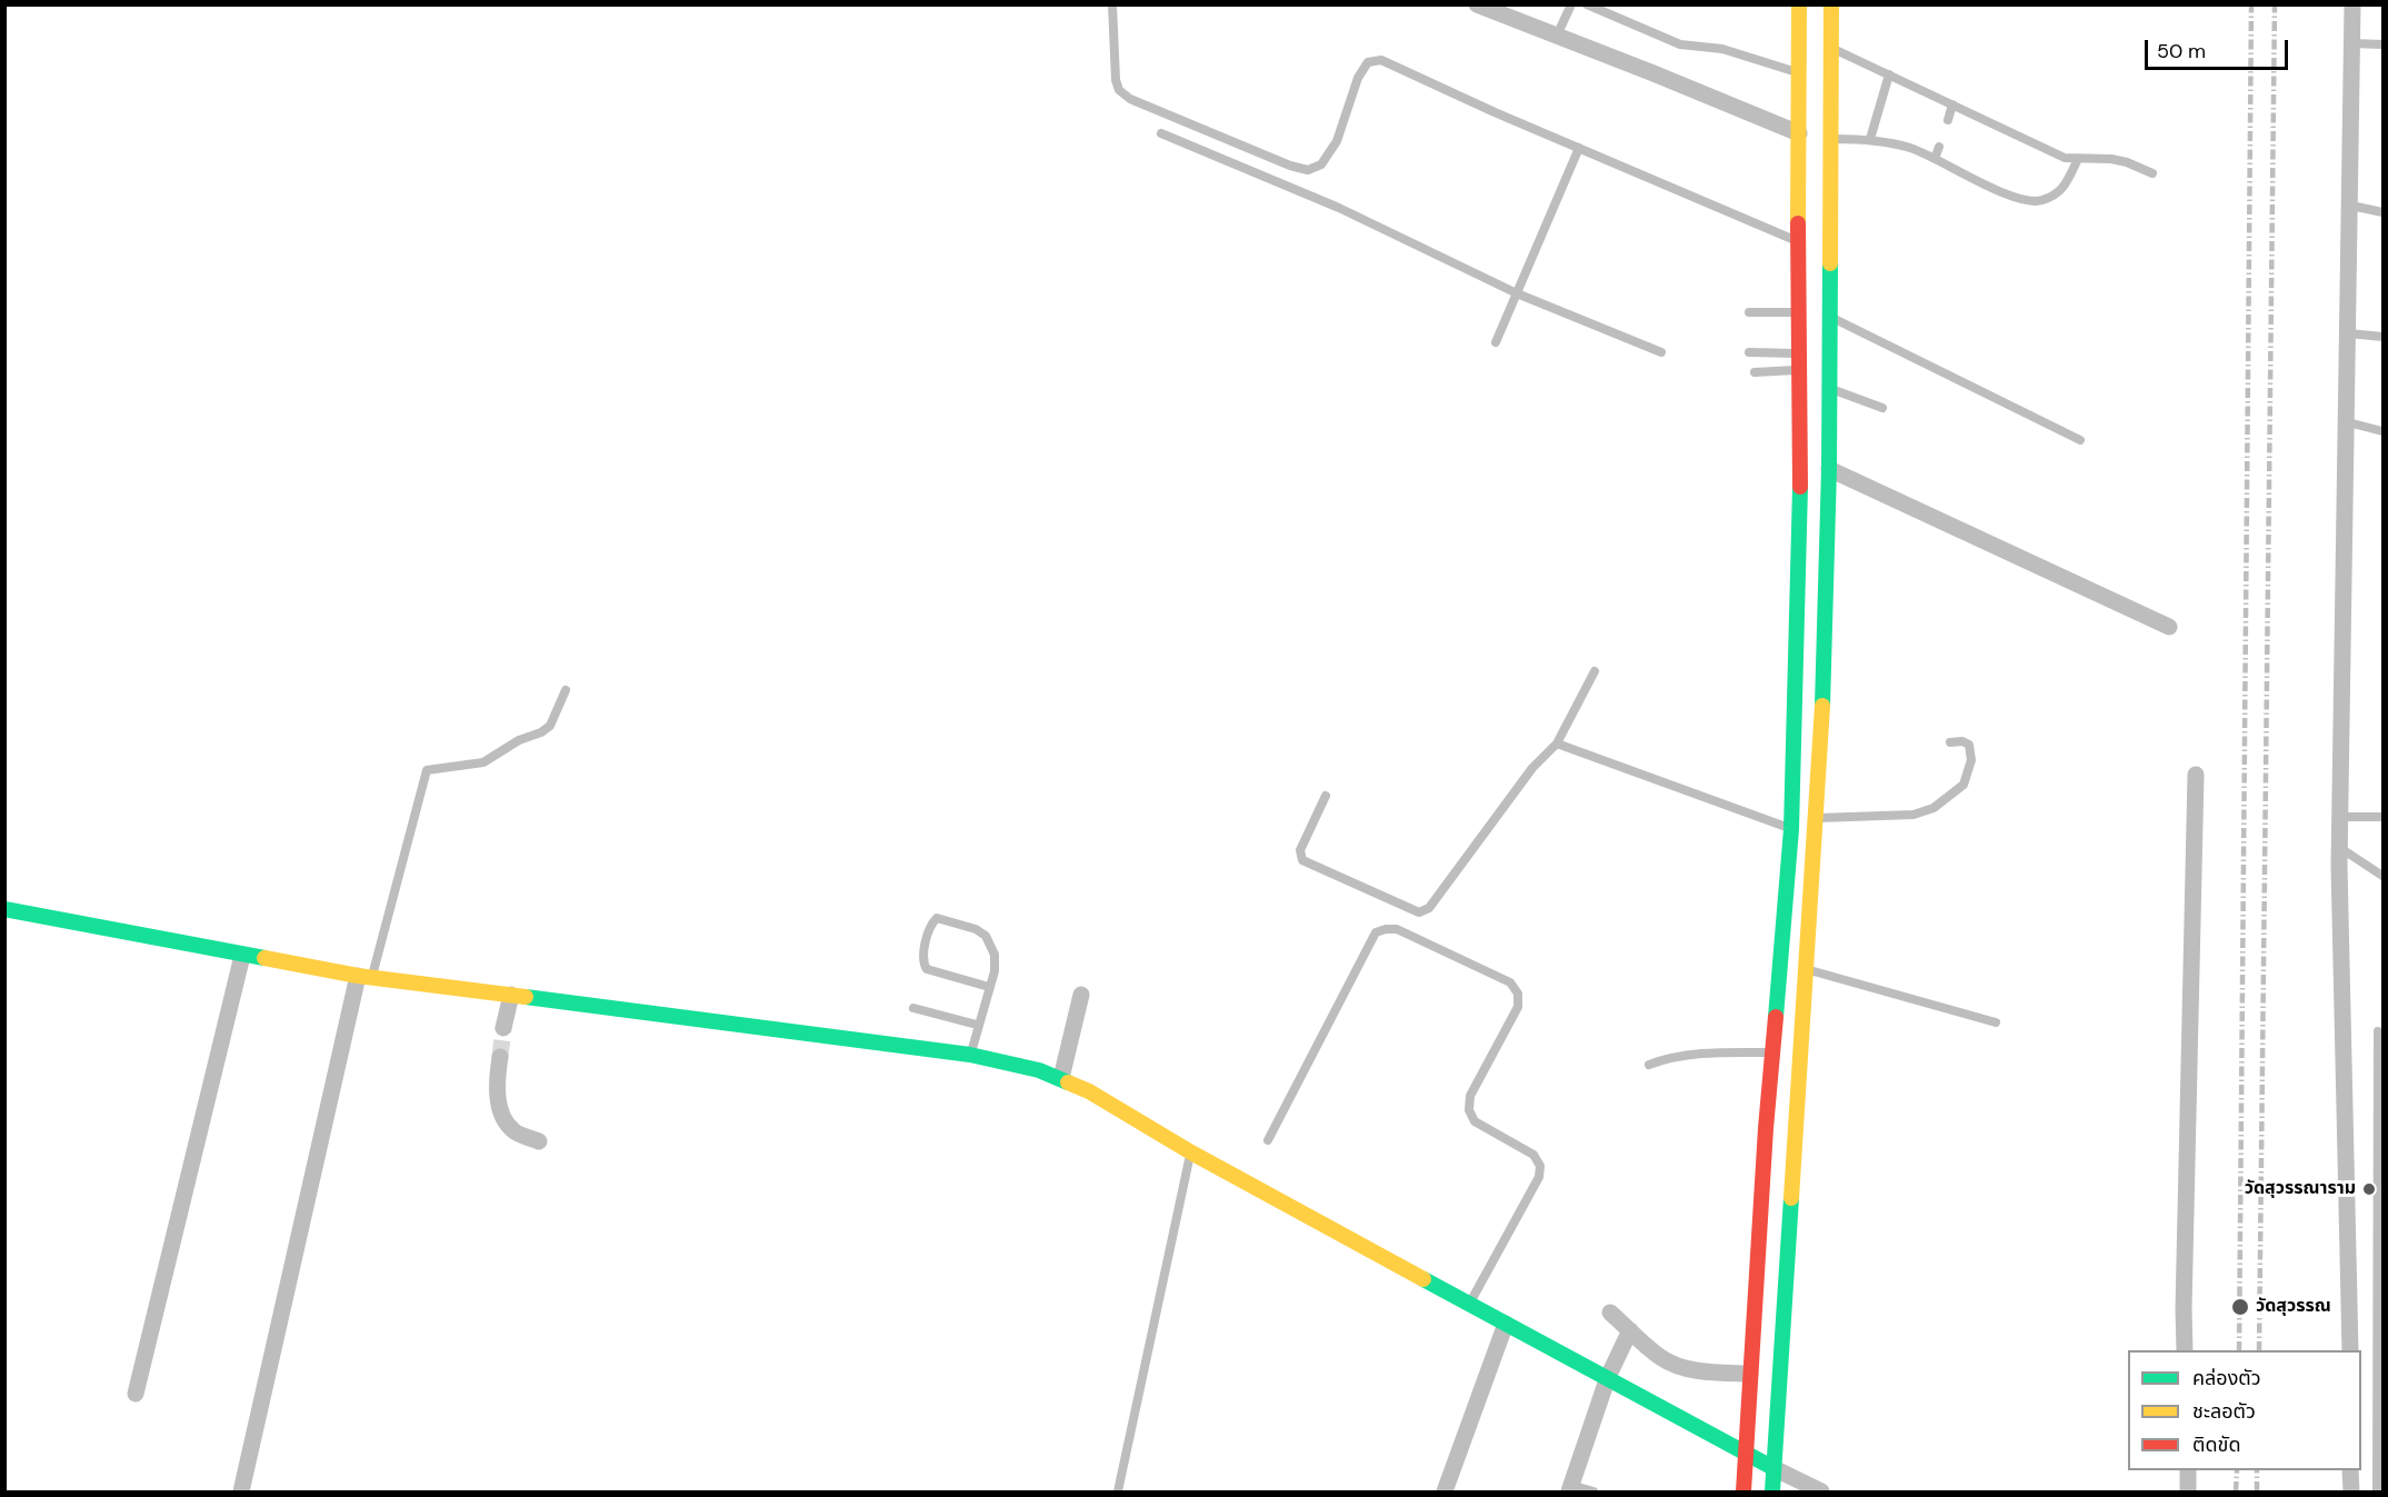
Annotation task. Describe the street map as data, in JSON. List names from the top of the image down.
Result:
{
  "places": ["วัดสุวรรณาราม", "วัดสุวรรณ"],
  "legend": ["คล่องตัว", "ชะลอตัว", "ติดขัด"],
  "scale_bar": "50 m"
}
